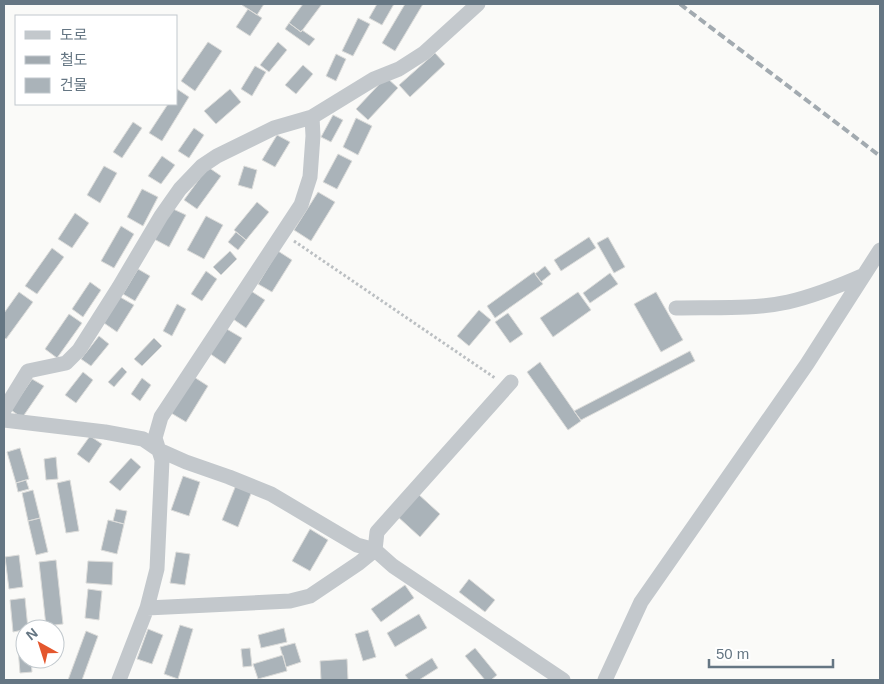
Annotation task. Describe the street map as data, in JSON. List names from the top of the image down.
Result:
{
  "legend": ["도로", "철도", "건물"],
  "scale_bar": "50 m",
  "north": "top left"
}
